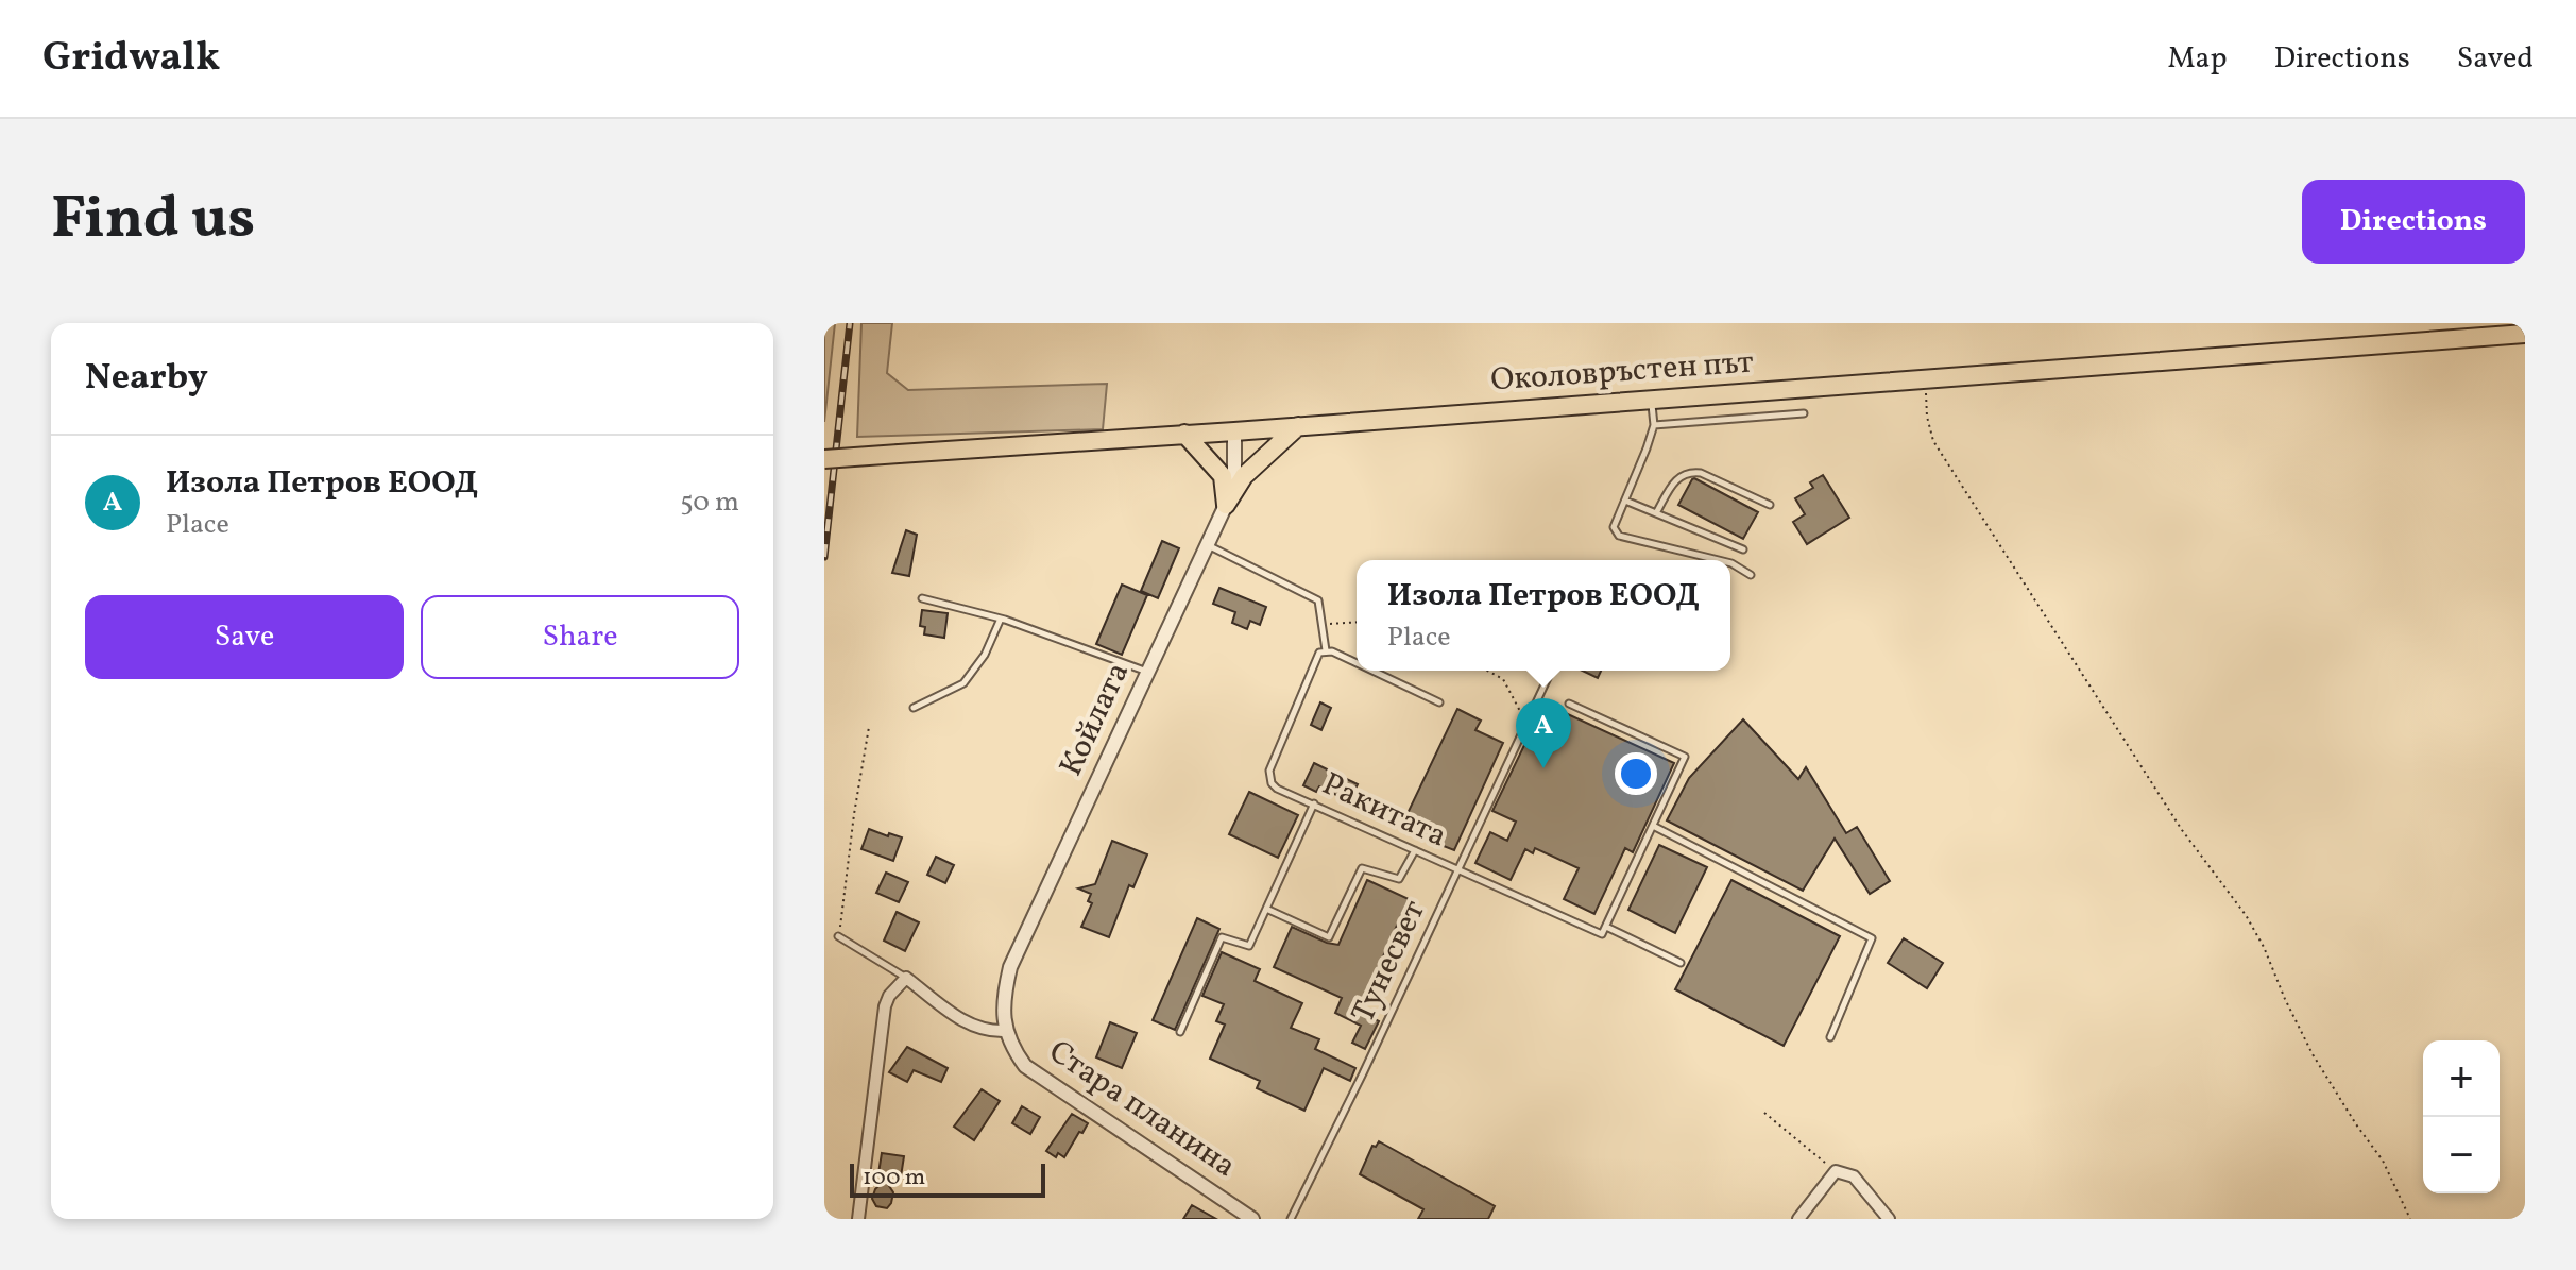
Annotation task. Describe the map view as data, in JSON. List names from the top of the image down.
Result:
{
  "streets": {
    "main road": ["Околовръстен път"],
    "street": ["Койлата", "Стара планина"],
    "lane": ["Ракитата", "Тунесвет"]
  },
  "crossings": [
    ["Околовръстен път", "Койлата"],
    ["Койлата", "Стара планина"],
    ["Ракитата", "Тунесвет"]
  ],
  "scale_bar": "100 m",
  "page": {
    "header": "Gridwalk",
    "nav": ["Map", "Directions", "Saved"],
    "title": "Find us",
    "buttons": [
      "Directions",
      ["Save", "Share"]
    ],
    "heading": "Nearby",
    "list": [
      {
        "mark": "A",
        "name": "Изола Петров ЕООД",
        "note": "Place",
        "value": "50 m"
      }
    ],
    "popup": ["Изола Петров ЕООД", "Place"],
    "pins": "A",
    "map_buttons": ["+", "−"],
    "scale": "100 m"
  }
}
